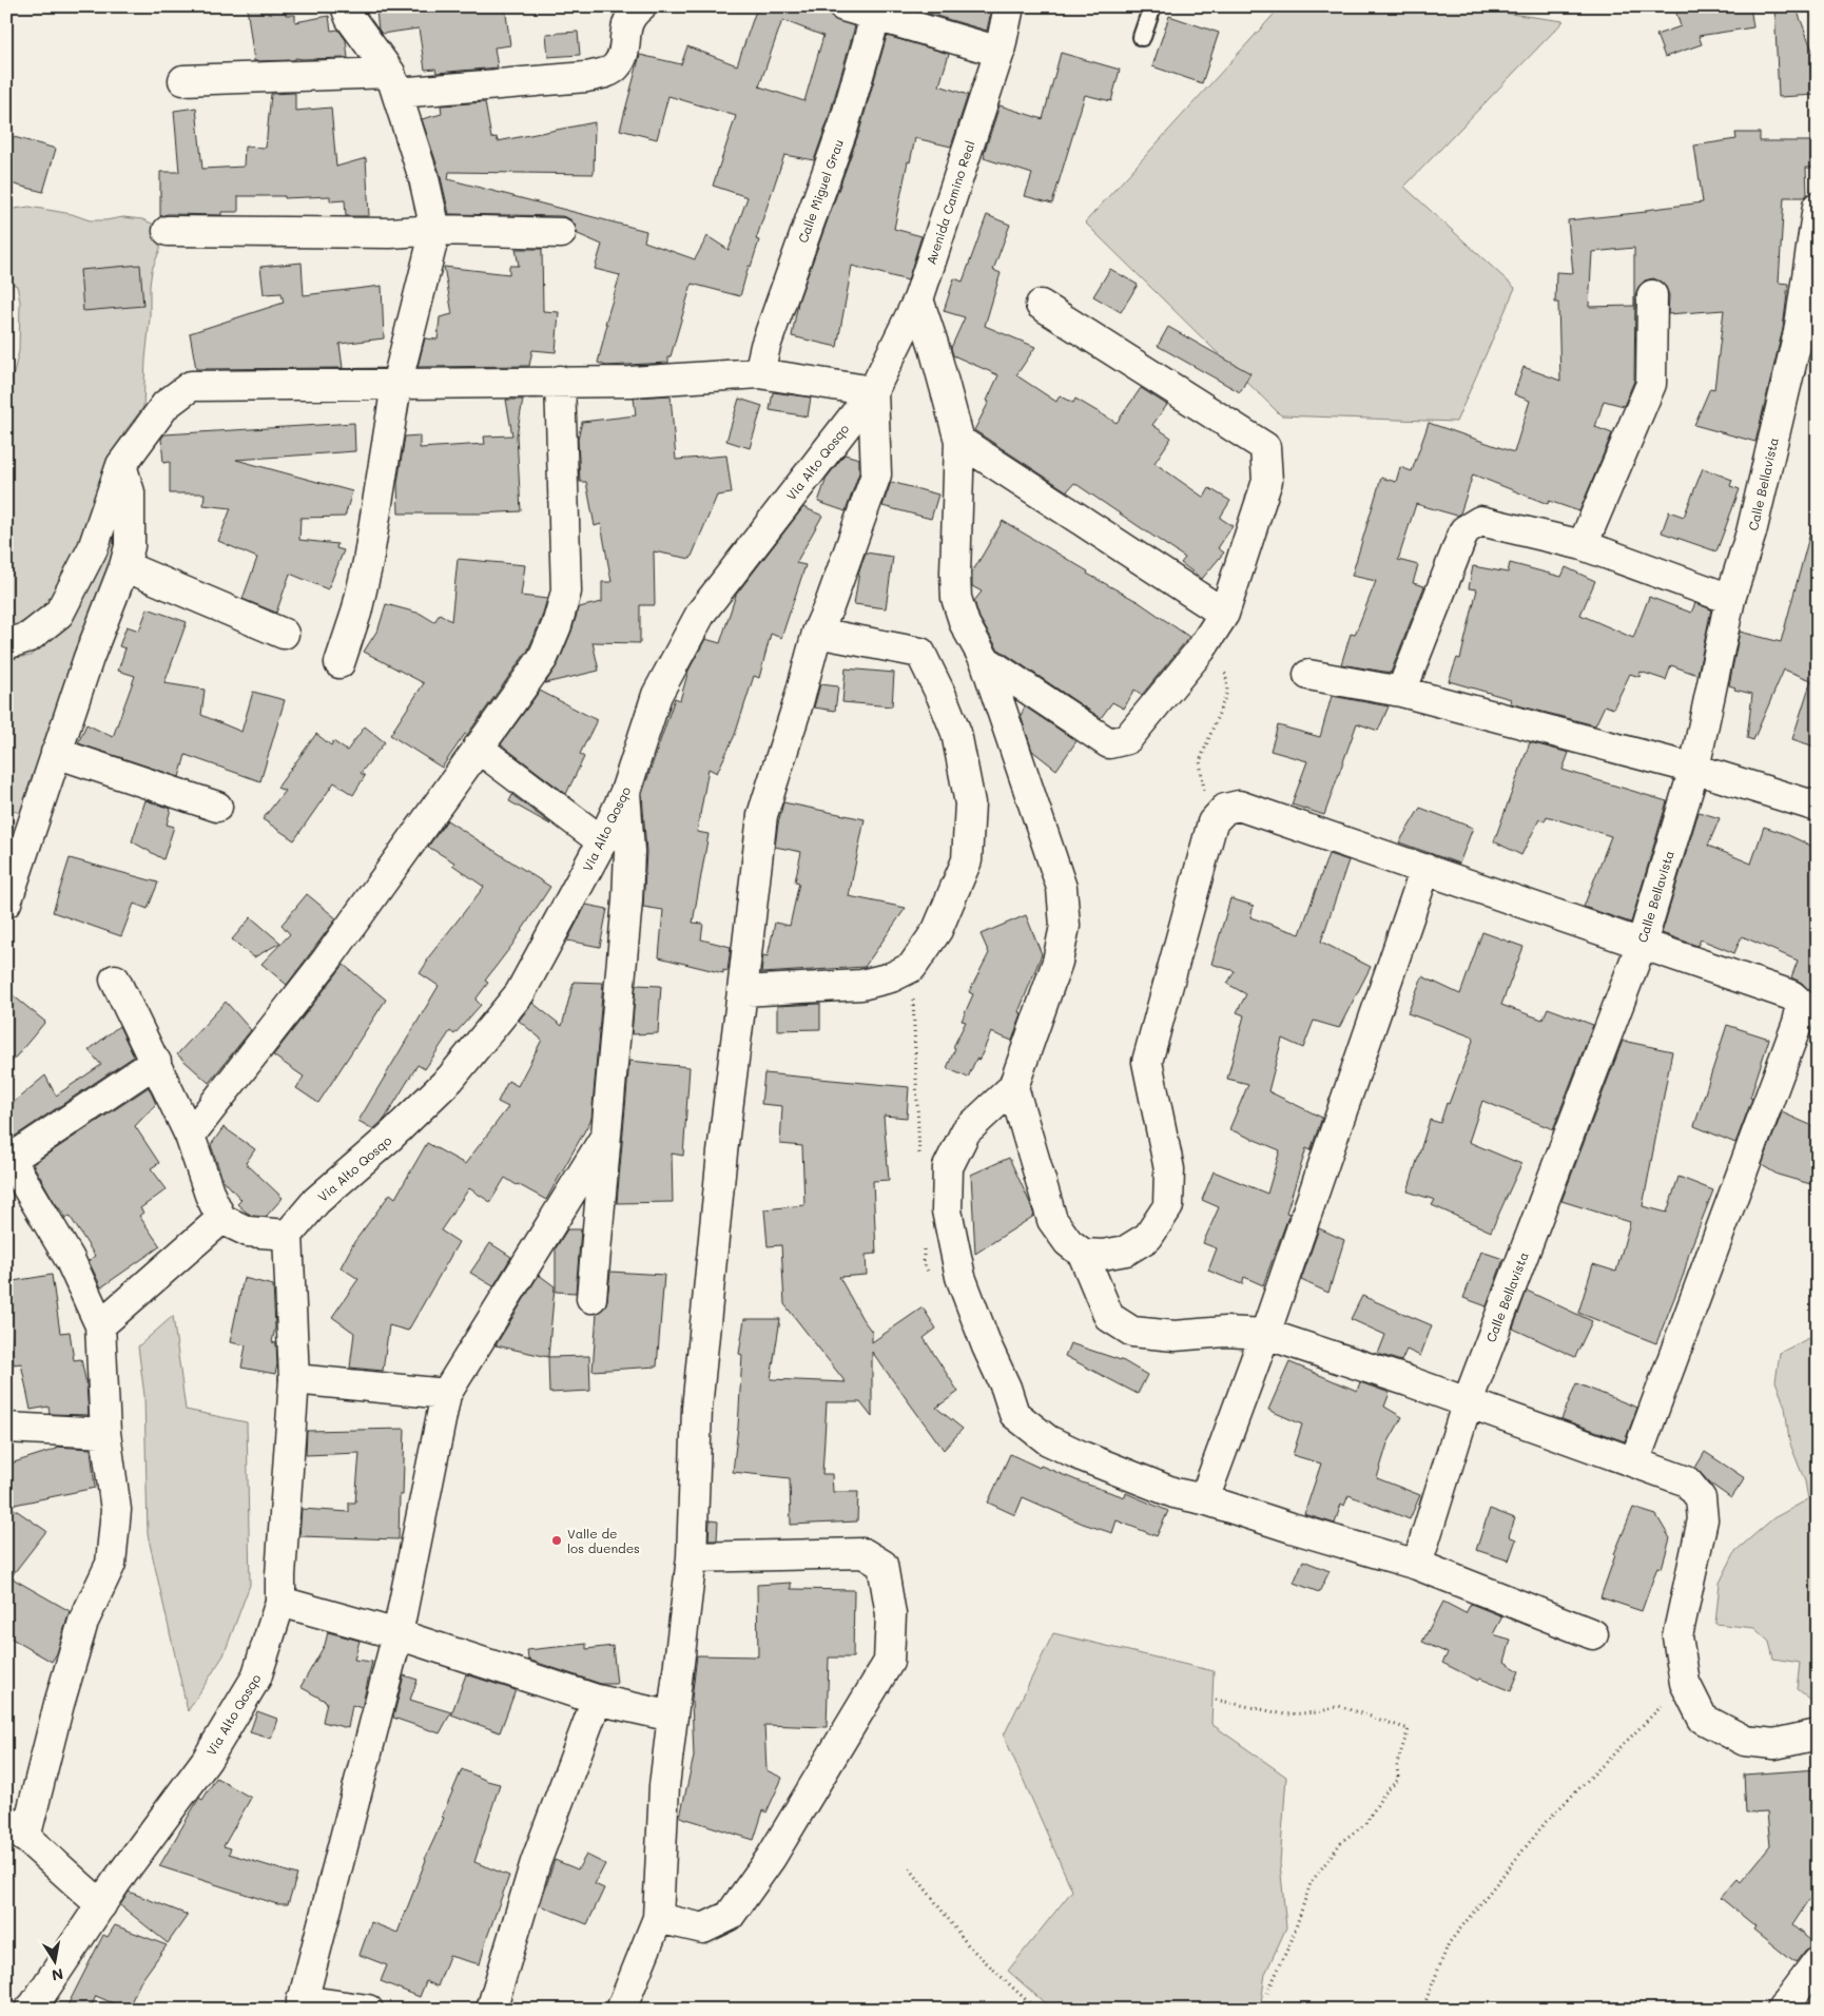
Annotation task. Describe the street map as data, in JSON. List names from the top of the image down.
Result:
{
  "streets": {
    "street": [
      "Calle Miguel Grau",
      "Avenida Camino Real",
      "Via Alto Qosqo",
      "Calle Bellavista"
    ]
  },
  "crossings": [
    ["Avenida Camino Real", "Via Alto Qosqo"]
  ],
  "places": ["Valle de los duendes"],
  "north": "bottom"
}
